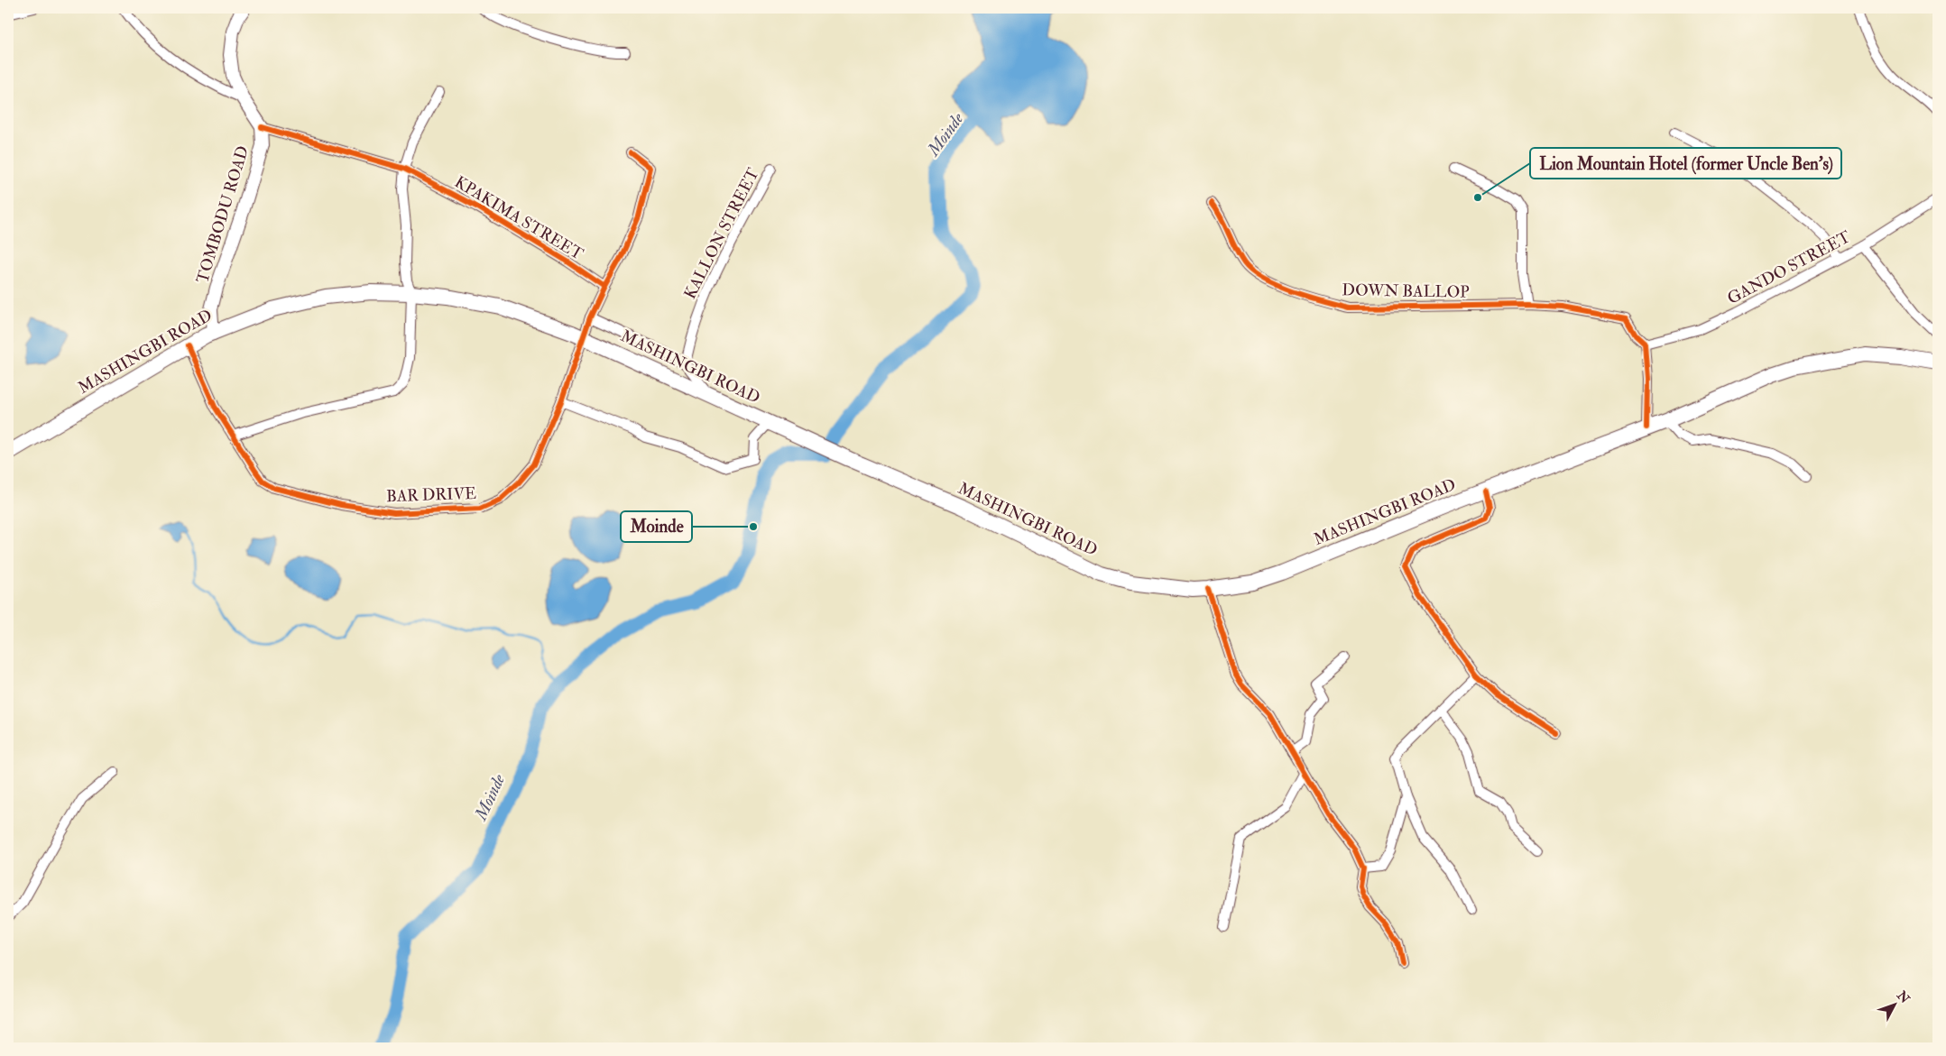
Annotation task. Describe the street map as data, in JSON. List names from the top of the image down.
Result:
{
  "streets": {
    "main road": ["TOMBODU ROAD", "MASHINGBI ROAD"],
    "street": [
      "KPAKIMA STREET",
      "KALLON STREET",
      "GANDO STREET",
      "DOWN BALLOP",
      "BAR DRIVE"
    ]
  },
  "crossings": [
    ["TOMBODU ROAD", "KPAKIMA STREET"],
    ["TOMBODU ROAD", "MASHINGBI ROAD"],
    ["KPAKIMA STREET", "BAR DRIVE"],
    ["GANDO STREET", "DOWN BALLOP"],
    ["MASHINGBI ROAD", "BAR DRIVE"]
  ],
  "water": ["Moinde"],
  "places": ["Lion Mountain Hotel (former Uncle Ben's)", "Moinde"],
  "north": "top right"
}
